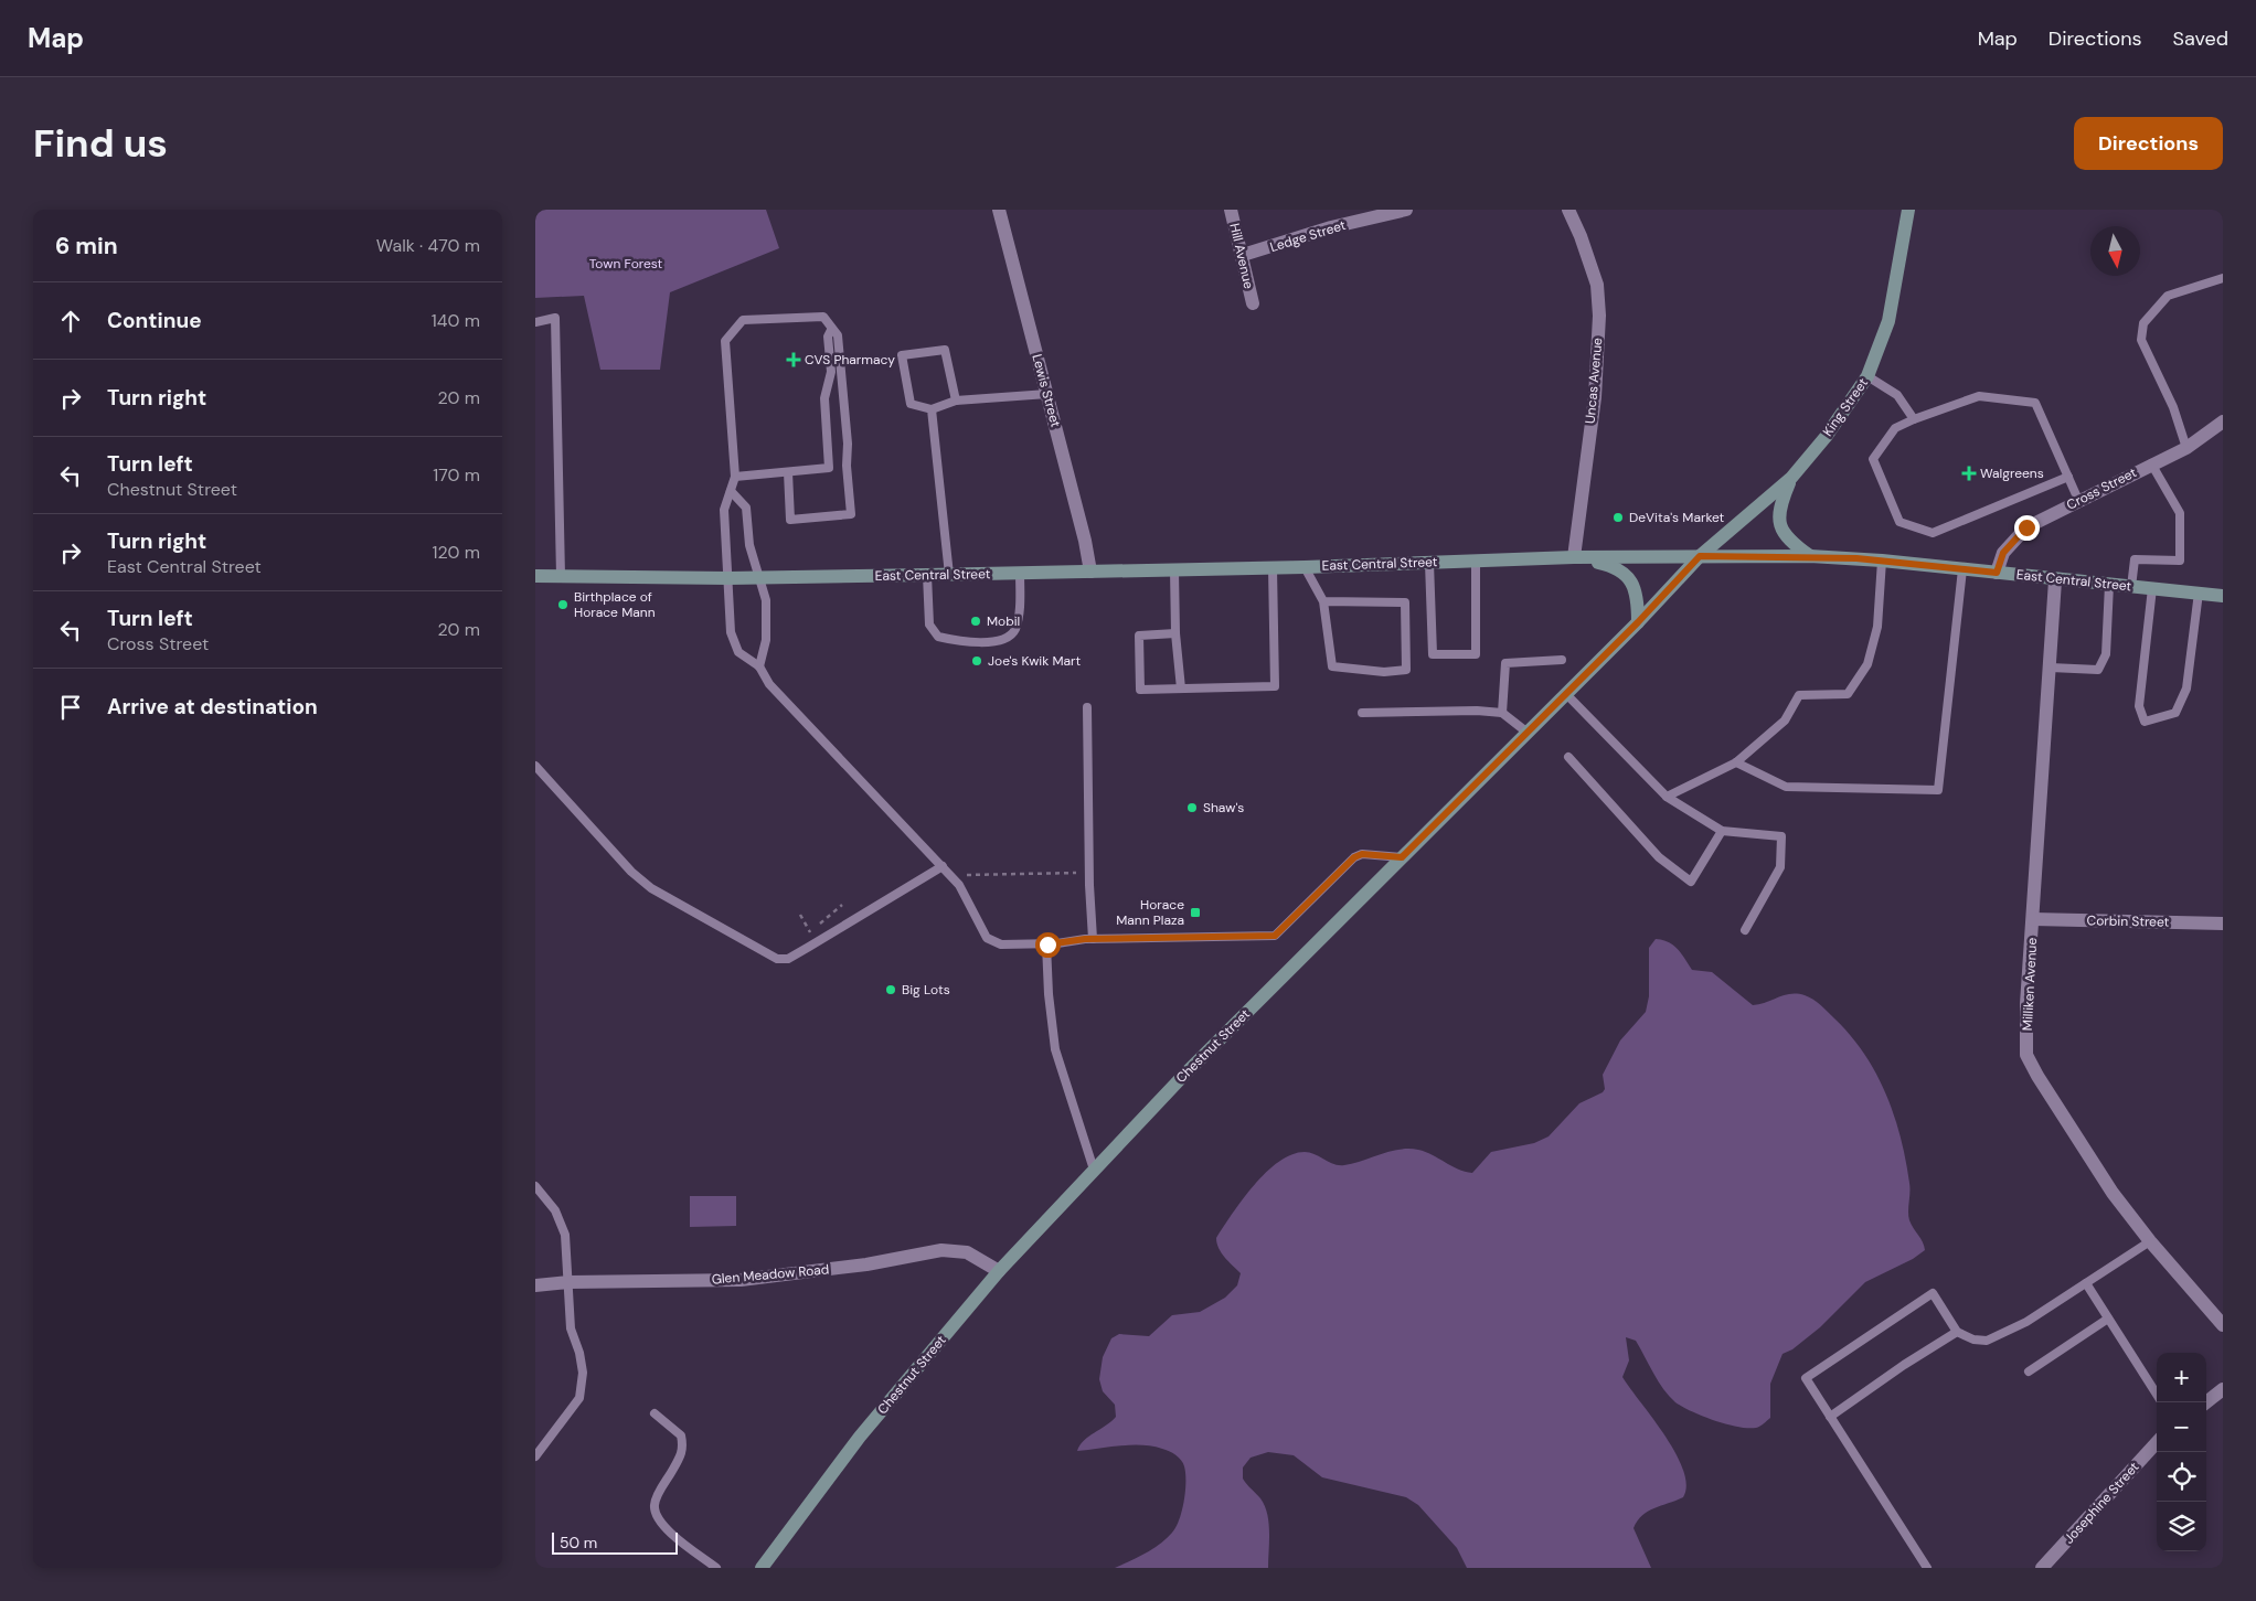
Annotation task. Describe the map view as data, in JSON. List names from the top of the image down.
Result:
{
  "streets": {
    "main road": ["King Street", "East Central Street", "Chestnut Street"],
    "street": [
      "Ledge Street",
      "Hill Avenue",
      "Uncas Avenue",
      "Lewis Street",
      "Cross Street",
      "Corbin Street",
      "Milliken Avenue",
      "Glen Meadow Road",
      "Josephine Street"
    ]
  },
  "crossings": [
    ["Ledge Street", "Hill Avenue"],
    ["Uncas Avenue", "East Central Street"],
    ["Lewis Street", "East Central Street"],
    ["King Street", "East Central Street"],
    ["King Street", "Chestnut Street"],
    ["Cross Street", "East Central Street"],
    ["East Central Street", "Milliken Avenue"],
    ["East Central Street", "Chestnut Street"],
    ["Corbin Street", "Milliken Avenue"],
    ["Chestnut Street", "Glen Meadow Road"]
  ],
  "parks": ["Town Forest"],
  "places": {
    "health": ["CVS Pharmacy", "Walgreens"],
    "other": [
      "DeVita's Market",
      "Birthplace of Horace Mann",
      "Mobil",
      "Joe's Kwik Mart",
      "Shaw's",
      "Big Lots"
    ],
    "transit": ["Horace Mann Plaza"]
  },
  "scale_bar": "50 m",
  "north": "bottom",
  "page": {
    "header": "Map",
    "nav": ["Map", "Directions", "Saved"],
    "buttons": "Directions",
    "title": "Find us",
    "heading": ["6 min", "Walk · 470 m"],
    "list": [
      ["Continue", "140 m"],
      ["Turn right", "20 m"],
      ["Turn left", "Chestnut Street", "170 m"],
      ["Turn right", "East Central Street", "120 m"],
      ["Turn left", "Cross Street", "20 m"],
      "Arrive at destination"
    ],
    "map_buttons": ["+", "−"],
    "scale": "50 m"
  }
}
